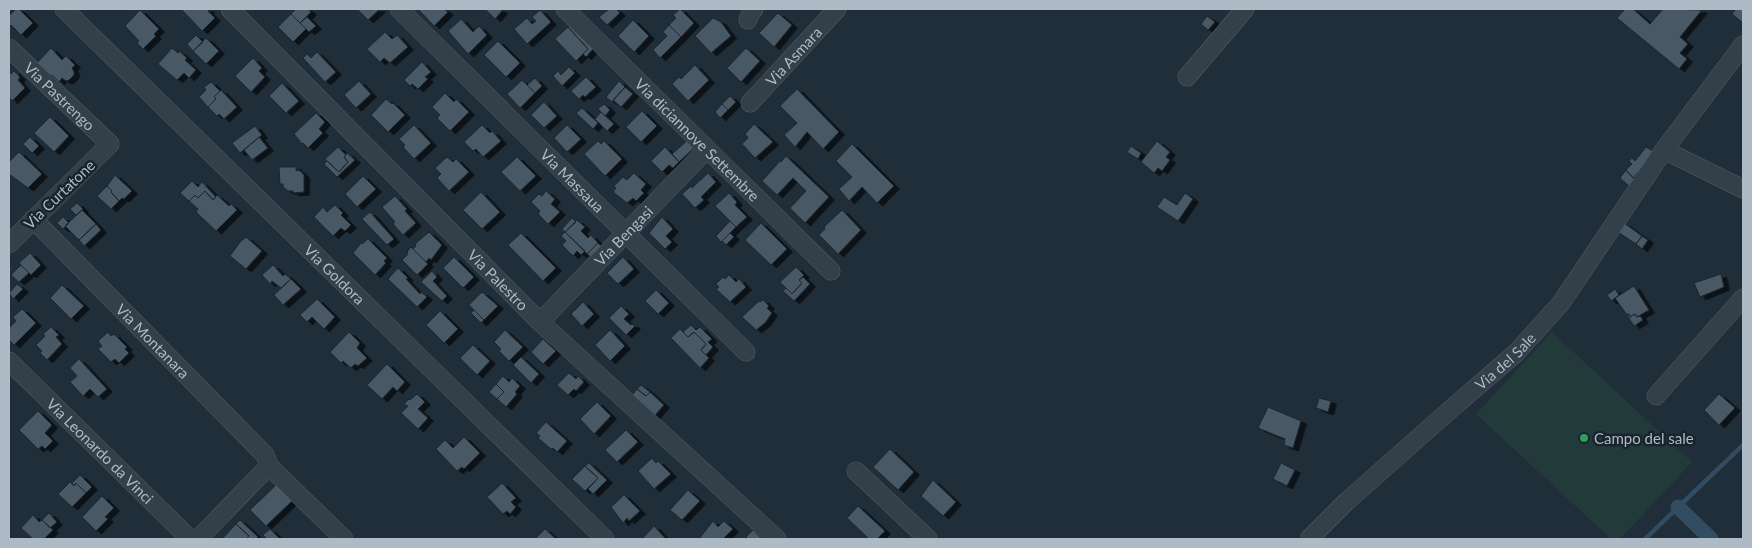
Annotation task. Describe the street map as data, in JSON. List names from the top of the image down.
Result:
{
  "streets": {
    "street": [
      "Via Asmara",
      "Via Pastrengo",
      "Via diciannove Settembre",
      "Via Massaua",
      "Via Curtatone",
      "Via Bengasi",
      "Via Goldora",
      "Via Palestro",
      "Via Montanara",
      "Via del Sale",
      "Via Leonardo da Vinci"
    ]
  },
  "crossings": [
    ["Via Pastrengo", "Via Curtatone"],
    ["Via diciannove Settembre", "Via Bengasi"],
    ["Via Massaua", "Via Bengasi"],
    ["Via Curtatone", "Via Montanara"],
    ["Via Bengasi", "Via Palestro"]
  ],
  "places": ["Campo del sale"]
}
